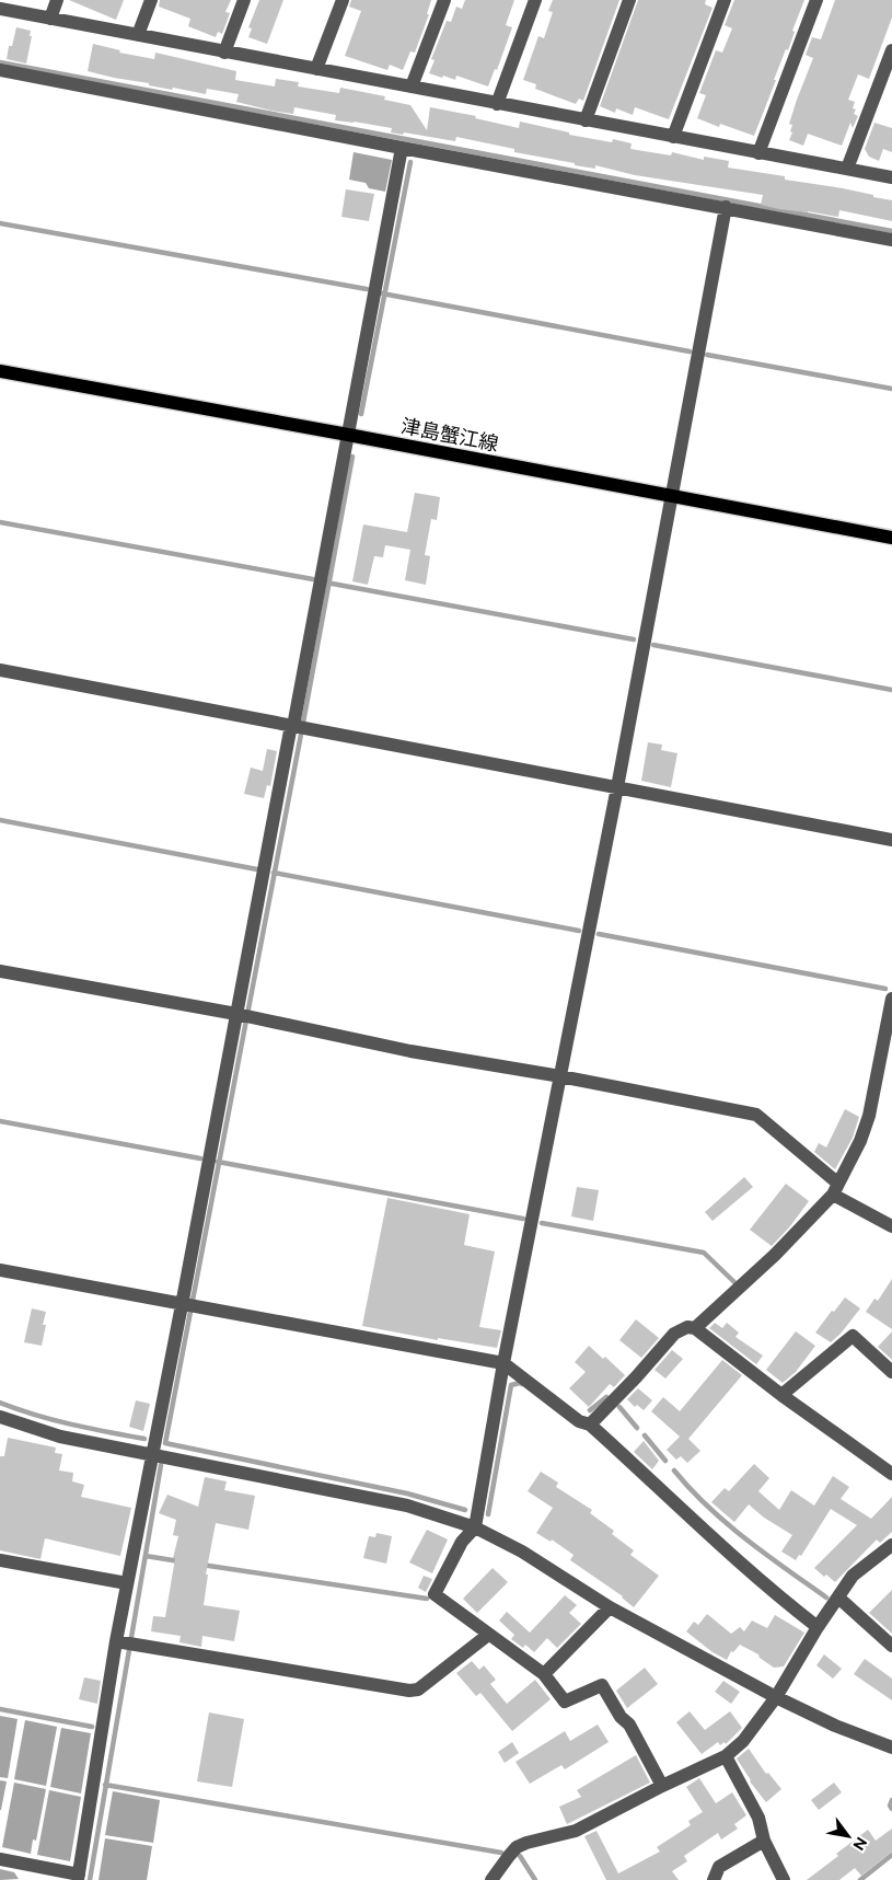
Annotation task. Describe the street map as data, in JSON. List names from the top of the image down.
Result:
{
  "streets": {
    "main road": ["津島蟹江線"]
  },
  "north": "bottom right"
}
